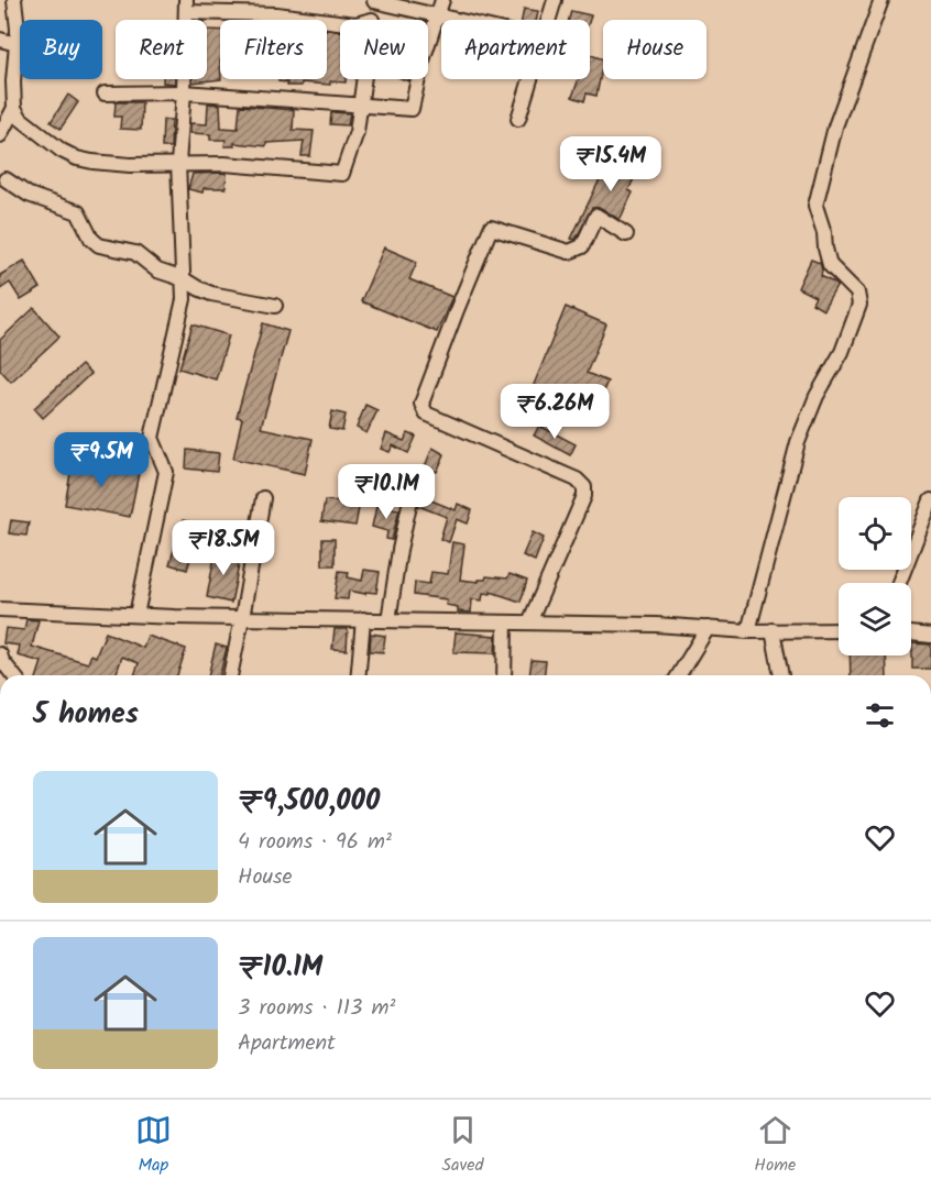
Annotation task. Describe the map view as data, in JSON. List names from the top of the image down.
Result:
{
  "page": {
    "chip": [
      "Buy",
      "Rent",
      "Filters",
      "New",
      "Apartment",
      "House"
    ],
    "price": [
      "₹15.4M",
      "₹6.26M",
      "₹9.5M",
      "₹10.1M",
      "₹18.5M"
    ],
    "heading": "5 homes",
    "list": [
      {
        "name": "₹9,500,000",
        "note": "4 rooms · 96 m² · House"
      },
      {
        "name": "₹10.1M",
        "note": "3 rooms · 113 m² · Apartment"
      }
    ],
    "tabs": ["Map", "Saved", "Home"]
  }
}
